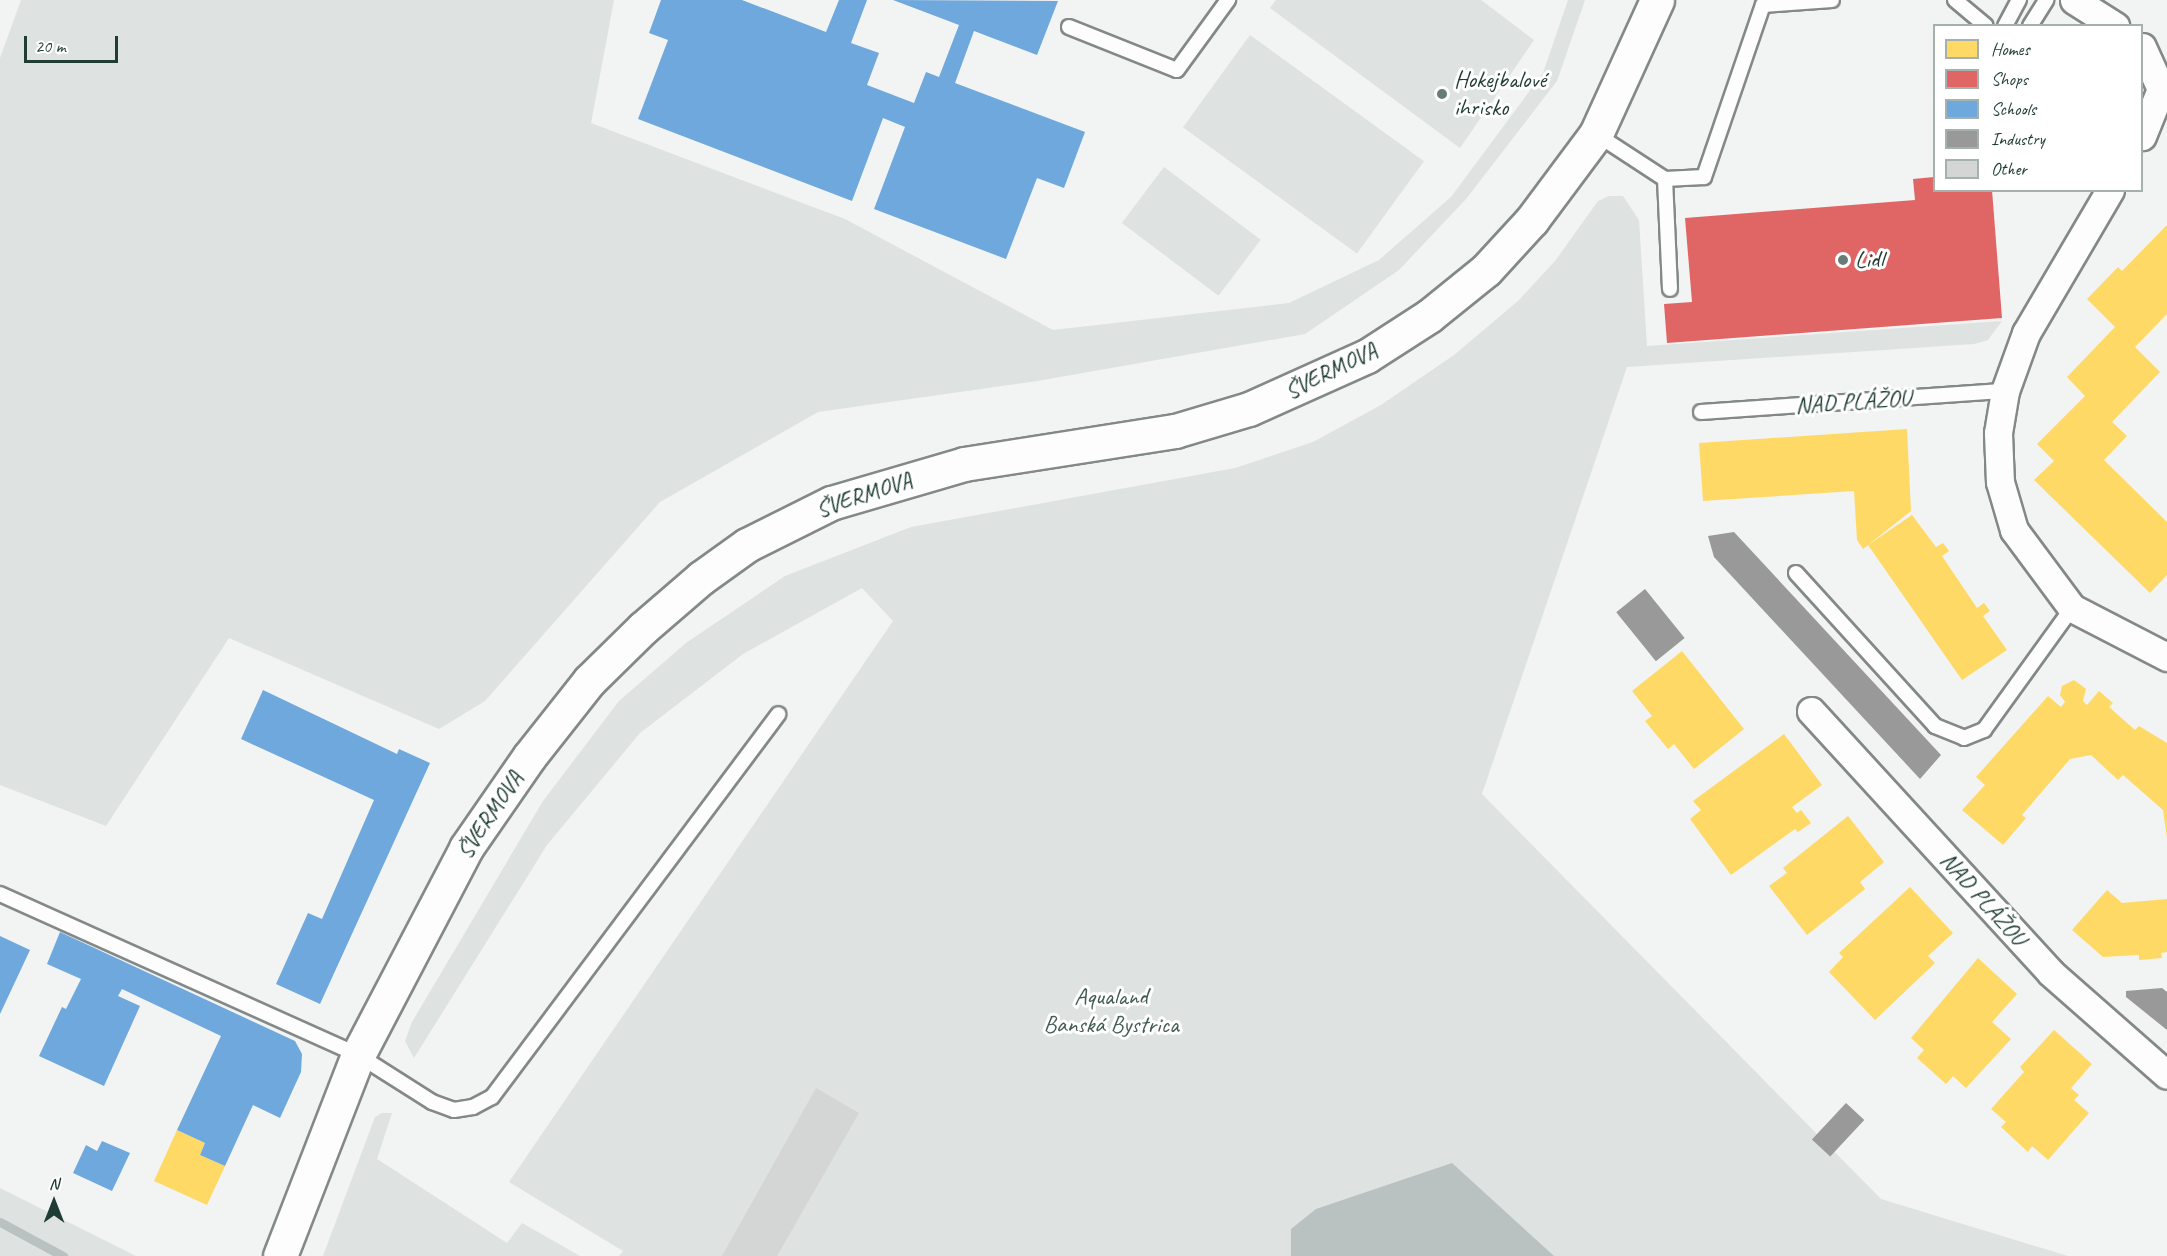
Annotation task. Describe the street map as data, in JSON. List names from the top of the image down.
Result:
{
  "streets": {
    "street": ["ŠVERMOVA", "NAD PLÁŽOU"]
  },
  "parks": ["Aqualand Banská Bystrica"],
  "places": ["Hokejbalové ihrisko", "Lidl"],
  "legend": [
    "Homes",
    "Shops",
    "Schools",
    "Industry",
    "Other"
  ],
  "scale_bar": "20 m",
  "north": "top"
}
